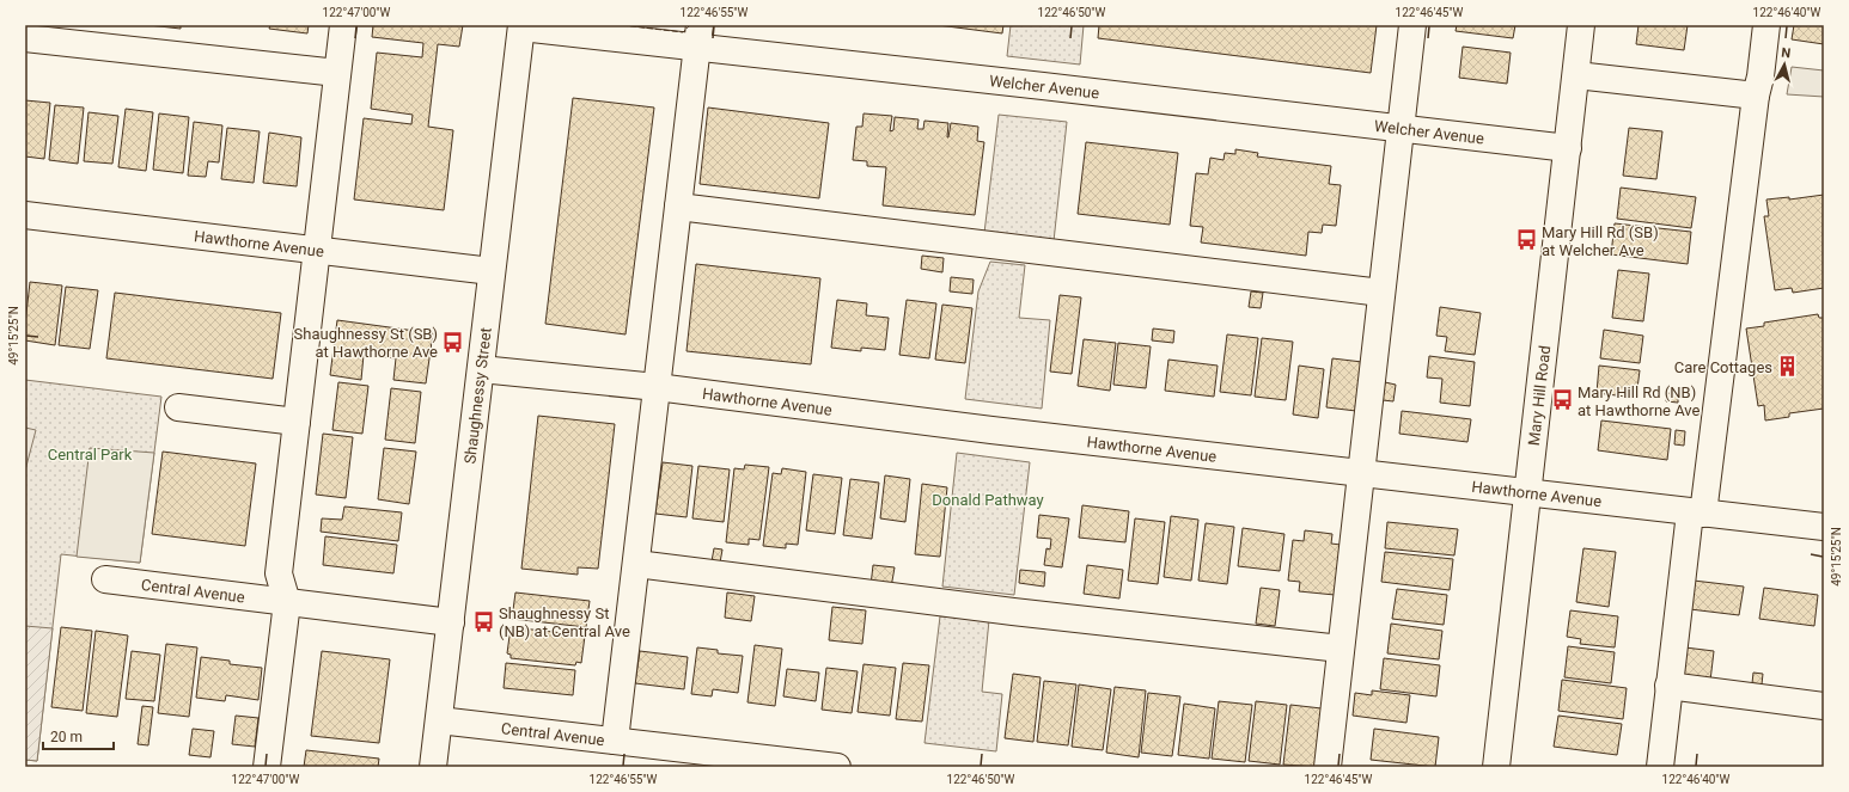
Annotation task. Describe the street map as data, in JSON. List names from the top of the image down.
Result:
{
  "streets": {
    "street": [
      "Welcher Avenue",
      "Hawthorne Avenue",
      "Shaughnessy Street",
      "Mary Hill Road",
      "Central Avenue"
    ]
  },
  "crossings": [
    ["Welcher Avenue", "Shaughnessy Street"],
    ["Welcher Avenue", "Mary Hill Road"],
    ["Hawthorne Avenue", "Shaughnessy Street"],
    ["Hawthorne Avenue", "Mary Hill Road"],
    ["Shaughnessy Street", "Central Avenue"]
  ],
  "parks": ["Central Park", "Donald Pathway"],
  "places": {
    "bus stop": [
      "Mary Hill Rd (SB) at Welcher Ave",
      "Shaughnessy St (SB) at Hawthorne Ave",
      "Mary Hill Rd (NB) at Hawthorne Ave",
      "Shaughnessy St (NB) at Central Ave"
    ],
    "building": ["Care Cottages"]
  },
  "scale_bar": "20 m",
  "north": "top",
  "coordinates": [
    "122°47'00\"W",
    "122°46'55\"W",
    "122°46'50\"W",
    "122°46'45\"W",
    "122°46'40\"W",
    "49°15'25\"N"
  ]
}
